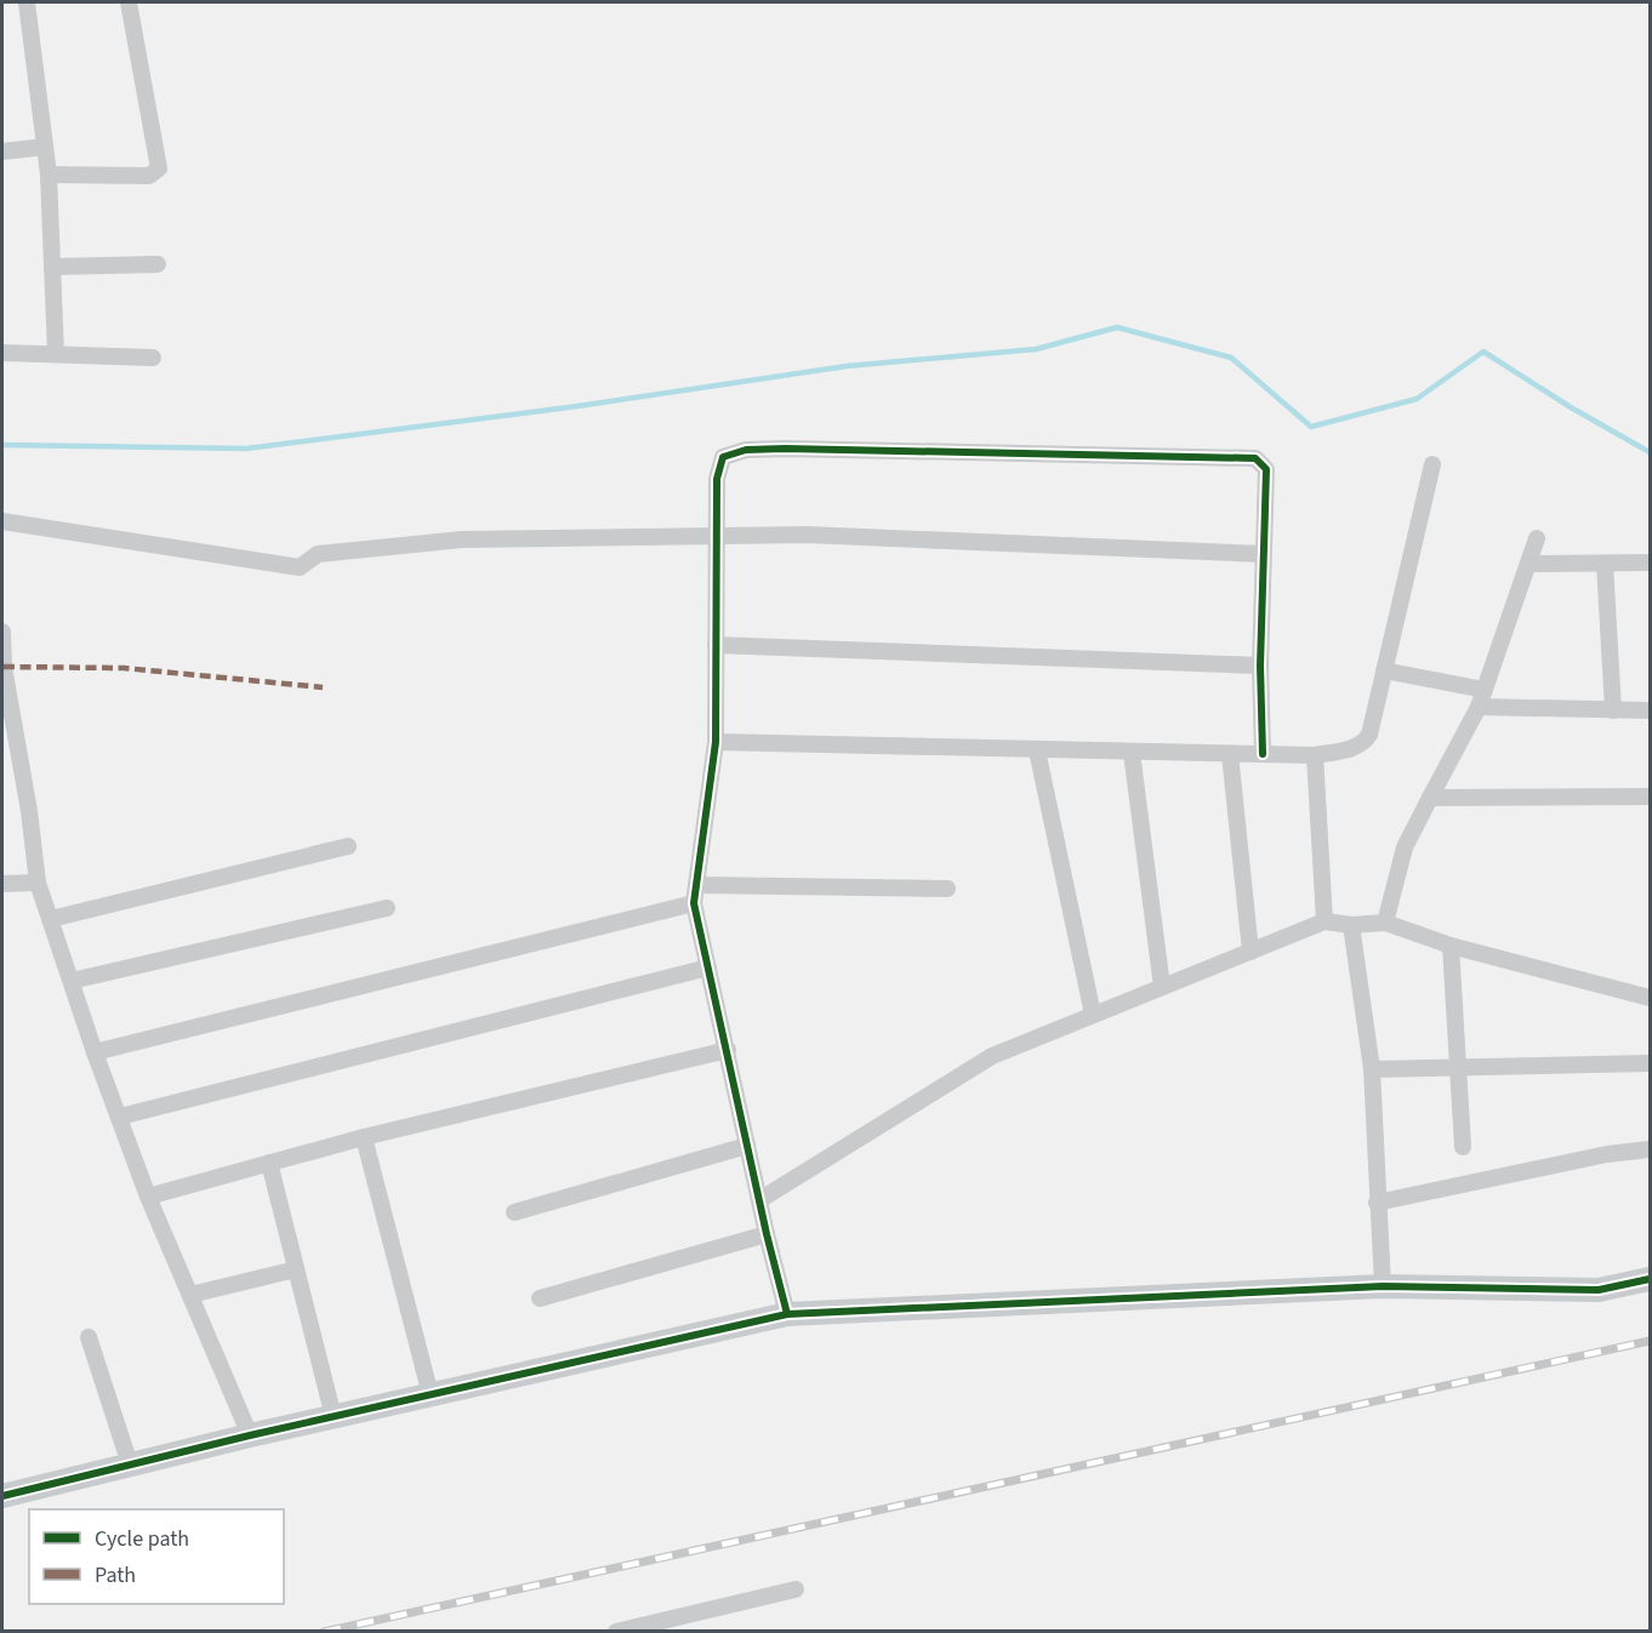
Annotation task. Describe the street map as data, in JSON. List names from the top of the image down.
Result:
{
  "legend": ["Cycle path", "Path"]
}
